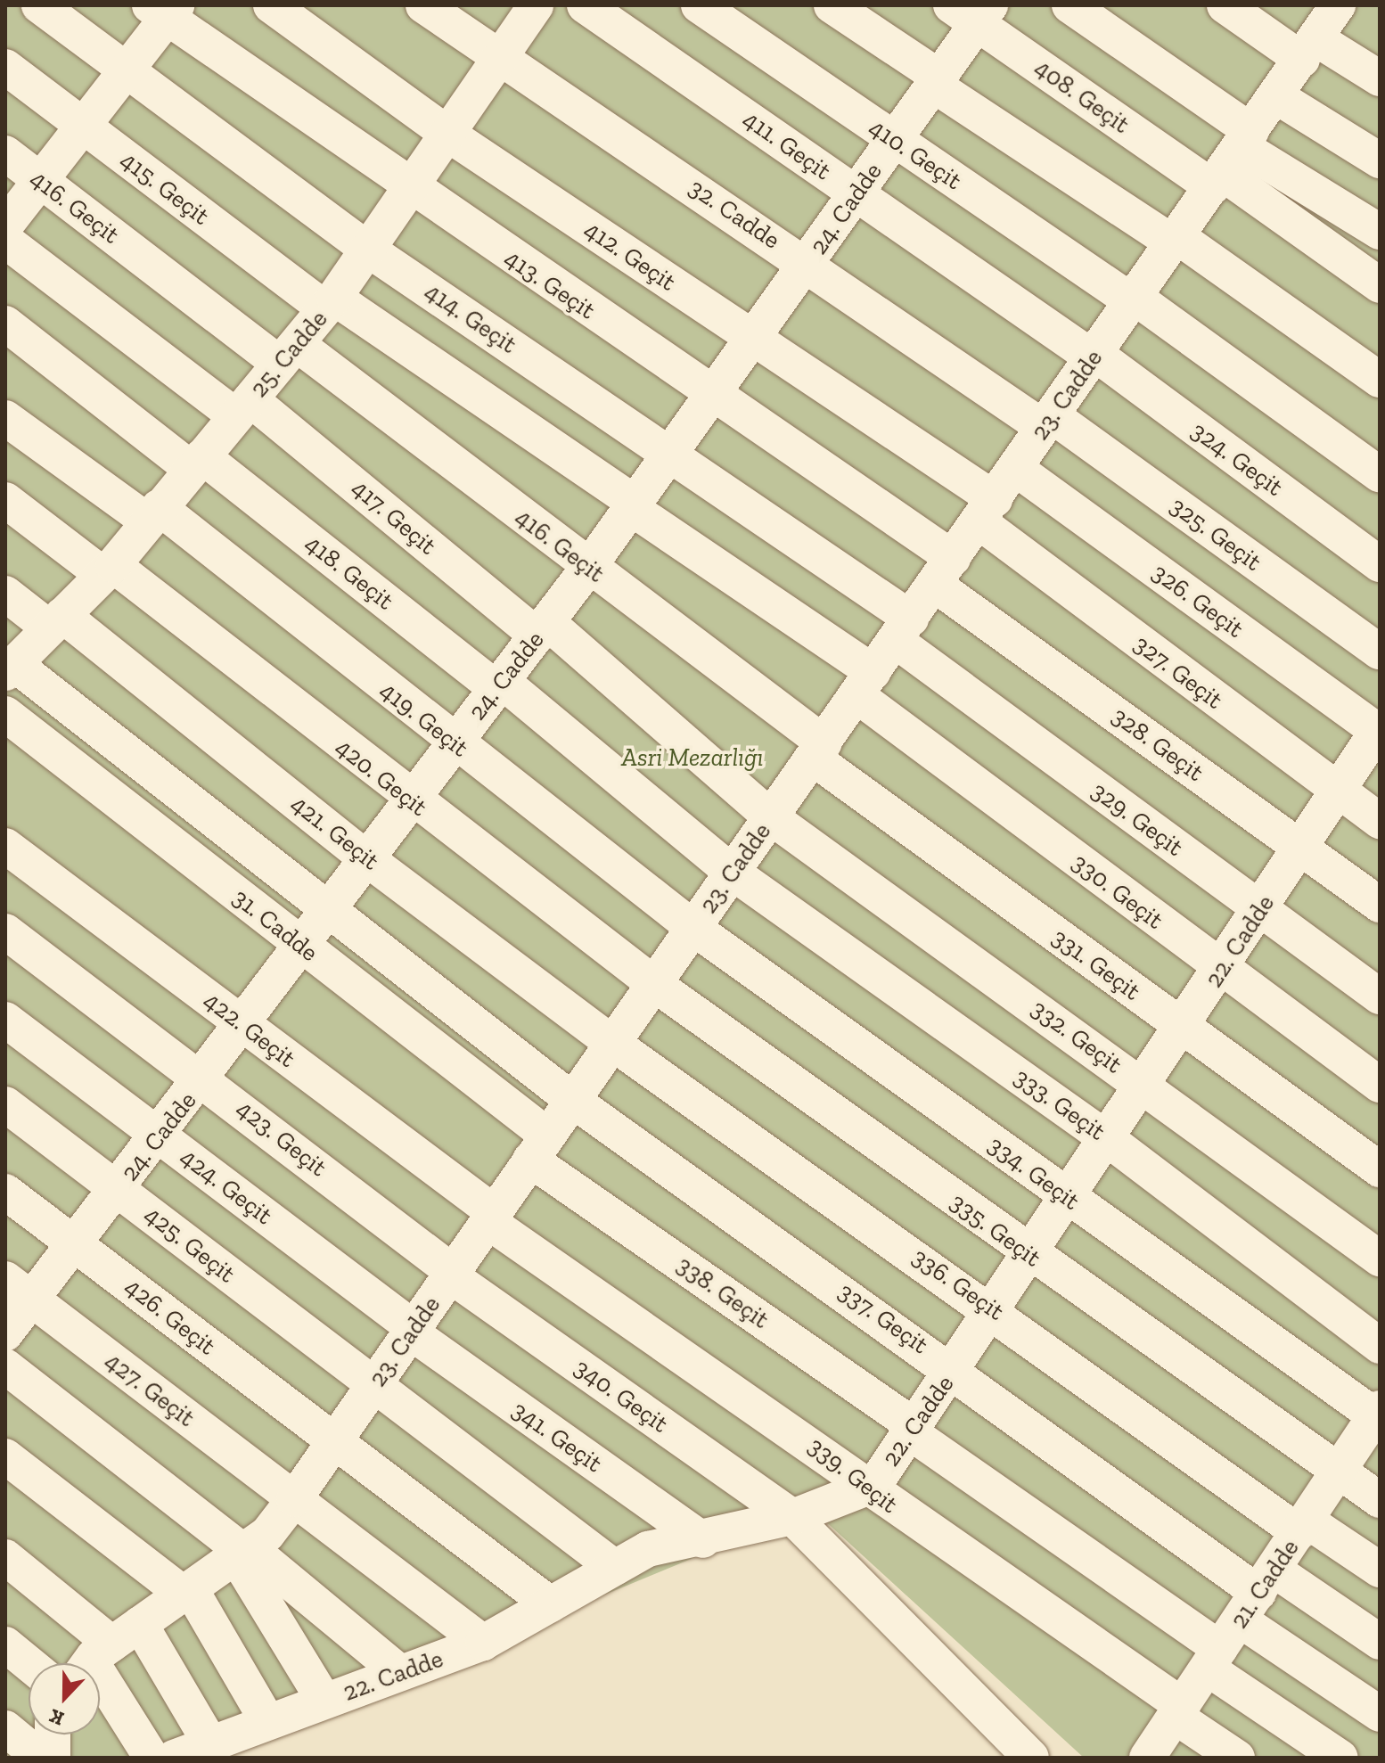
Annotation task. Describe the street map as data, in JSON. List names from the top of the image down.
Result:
{
  "streets": {
    "lane": [
      "408. Geçit",
      "411. Geçit",
      "410. Geçit",
      "415. Geçit",
      "416. Geçit",
      "24. Cadde",
      "32. Cadde",
      "412. Geçit",
      "413. Geçit",
      "414. Geçit",
      "25. Cadde",
      "23. Cadde",
      "324. Geçit",
      "417. Geçit",
      "325. Geçit",
      "418. Geçit",
      "326. Geçit",
      "327. Geçit",
      "419. Geçit",
      "328. Geçit",
      "420. Geçit",
      "329. Geçit",
      "421. Geçit",
      "330. Geçit",
      "31. Cadde",
      "22. Cadde",
      "331. Geçit",
      "422. Geçit",
      "332. Geçit",
      "333. Geçit",
      "423. Geçit",
      "334. Geçit",
      "424. Geçit",
      "335. Geçit",
      "425. Geçit",
      "336. Geçit",
      "338. Geçit",
      "426. Geçit",
      "337. Geçit",
      "427. Geçit",
      "340. Geçit",
      "341. Geçit",
      "339. Geçit",
      "21. Cadde"
    ]
  },
  "crossings": [
    ["408. Geçit", "24. Cadde"],
    ["408. Geçit", "23. Cadde"],
    ["411. Geçit", "24. Cadde"],
    ["411. Geçit", "23. Cadde"],
    ["411. Geçit", "324. Geçit"],
    ["410. Geçit", "24. Cadde"],
    ["410. Geçit", "23. Cadde"],
    ["415. Geçit", "24. Cadde"],
    ["415. Geçit", "25. Cadde"],
    ["415. Geçit", "23. Cadde"],
    ["415. Geçit", "330. Geçit"],
    ["416. Geçit", "24. Cadde"],
    ["416. Geçit", "25. Cadde"],
    ["416. Geçit", "23. Cadde"],
    ["416. Geçit", "331. Geçit"],
    ["24. Cadde", "32. Cadde"],
    ["24. Cadde", "412. Geçit"],
    ["24. Cadde", "413. Geçit"],
    ["24. Cadde", "414. Geçit"],
    ["24. Cadde", "417. Geçit"],
    ["24. Cadde", "418. Geçit"],
    ["24. Cadde", "419. Geçit"],
    ["24. Cadde", "420. Geçit"],
    ["24. Cadde", "421. Geçit"],
    ["24. Cadde", "31. Cadde"],
    ["24. Cadde", "422. Geçit"],
    ["24. Cadde", "423. Geçit"],
    ["24. Cadde", "424. Geçit"],
    ["24. Cadde", "425. Geçit"],
    ["24. Cadde", "426. Geçit"],
    ["24. Cadde", "337. Geçit"],
    ["24. Cadde", "427. Geçit"],
    ["32. Cadde", "25. Cadde"],
    ["32. Cadde", "23. Cadde"],
    ["32. Cadde", "325. Geçit"],
    ["412. Geçit", "25. Cadde"],
    ["412. Geçit", "23. Cadde"],
    ["412. Geçit", "327. Geçit"],
    ["413. Geçit", "25. Cadde"],
    ["413. Geçit", "23. Cadde"],
    ["413. Geçit", "328. Geçit"],
    ["414. Geçit", "25. Cadde"],
    ["414. Geçit", "23. Cadde"],
    ["414. Geçit", "329. Geçit"],
    ["25. Cadde", "417. Geçit"],
    ["25. Cadde", "418. Geçit"],
    ["25. Cadde", "419. Geçit"],
    ["25. Cadde", "420. Geçit"],
    ["25. Cadde", "421. Geçit"],
    ["25. Cadde", "337. Geçit"],
    ["23. Cadde", "324. Geçit"],
    ["23. Cadde", "417. Geçit"],
    ["23. Cadde", "325. Geçit"],
    ["23. Cadde", "418. Geçit"],
    ["23. Cadde", "326. Geçit"],
    ["23. Cadde", "327. Geçit"],
    ["23. Cadde", "419. Geçit"],
    ["23. Cadde", "328. Geçit"],
    ["23. Cadde", "420. Geçit"],
    ["23. Cadde", "329. Geçit"],
    ["23. Cadde", "421. Geçit"],
    ["23. Cadde", "330. Geçit"],
    ["23. Cadde", "31. Cadde"],
    ["23. Cadde", "331. Geçit"],
    ["23. Cadde", "422. Geçit"],
    ["23. Cadde", "332. Geçit"],
    ["23. Cadde", "333. Geçit"],
    ["23. Cadde", "423. Geçit"],
    ["23. Cadde", "334. Geçit"],
    ["23. Cadde", "424. Geçit"],
    ["23. Cadde", "335. Geçit"],
    ["23. Cadde", "425. Geçit"],
    ["23. Cadde", "336. Geçit"],
    ["23. Cadde", "338. Geçit"],
    ["23. Cadde", "426. Geçit"],
    ["23. Cadde", "337. Geçit"],
    ["23. Cadde", "427. Geçit"],
    ["23. Cadde", "340. Geçit"],
    ["23. Cadde", "341. Geçit"],
    ["23. Cadde", "339. Geçit"],
    ["417. Geçit", "332. Geçit"],
    ["418. Geçit", "333. Geçit"],
    ["326. Geçit", "22. Cadde"],
    ["327. Geçit", "22. Cadde"],
    ["419. Geçit", "334. Geçit"],
    ["328. Geçit", "22. Cadde"],
    ["420. Geçit", "335. Geçit"],
    ["329. Geçit", "22. Cadde"],
    ["421. Geçit", "336. Geçit"],
    ["330. Geçit", "22. Cadde"],
    ["31. Cadde", "338. Geçit"],
    ["22. Cadde", "331. Geçit"],
    ["22. Cadde", "332. Geçit"],
    ["22. Cadde", "333. Geçit"],
    ["22. Cadde", "334. Geçit"],
    ["22. Cadde", "335. Geçit"],
    ["22. Cadde", "425. Geçit"],
    ["22. Cadde", "336. Geçit"],
    ["22. Cadde", "338. Geçit"],
    ["22. Cadde", "426. Geçit"],
    ["22. Cadde", "337. Geçit"],
    ["22. Cadde", "427. Geçit"],
    ["22. Cadde", "340. Geçit"],
    ["22. Cadde", "341. Geçit"],
    ["22. Cadde", "339. Geçit"],
    ["422. Geçit", "339. Geçit"],
    ["423. Geçit", "340. Geçit"],
    ["334. Geçit", "21. Cadde"],
    ["424. Geçit", "341. Geçit"],
    ["335. Geçit", "21. Cadde"],
    ["336. Geçit", "21. Cadde"],
    ["338. Geçit", "21. Cadde"],
    ["337. Geçit", "21. Cadde"],
    ["339. Geçit", "21. Cadde"]
  ],
  "parks": ["Asri Mezarlığı"],
  "north": "bottom"
}
